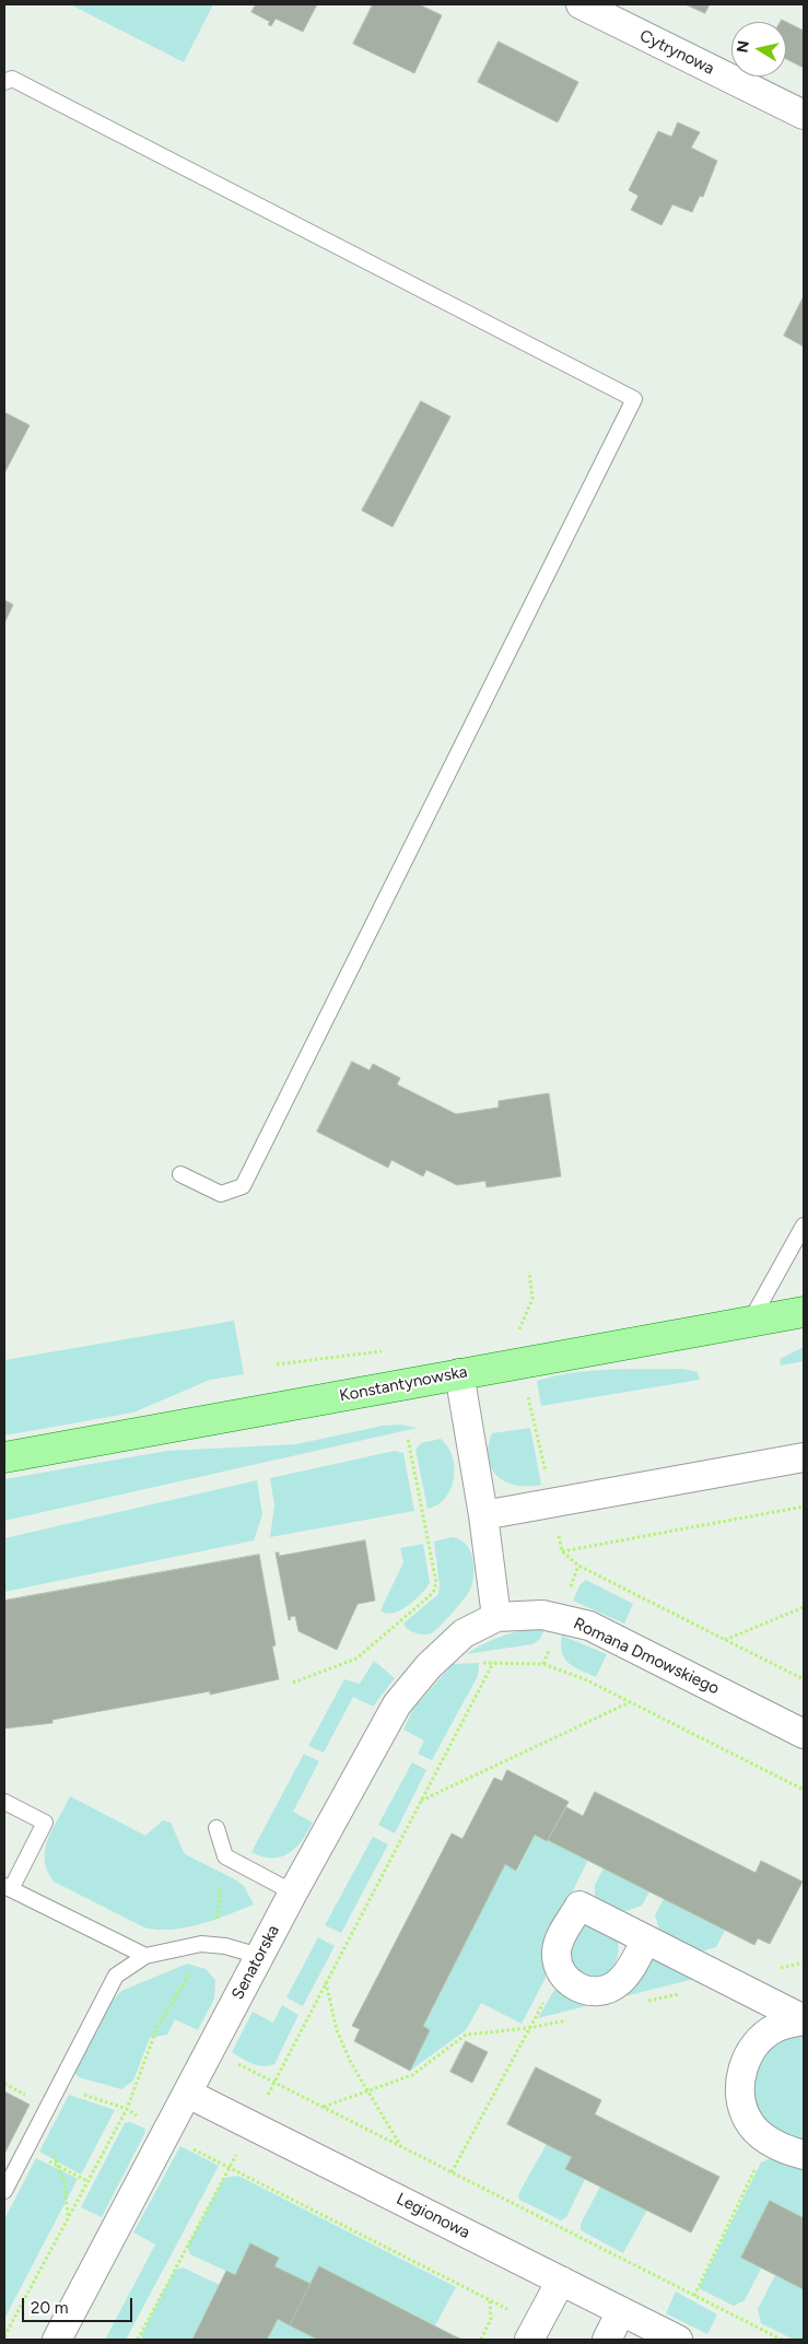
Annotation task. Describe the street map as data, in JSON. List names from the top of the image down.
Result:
{
  "streets": {
    "main road": ["Konstantynowska"],
    "street": [
      "Cytrynowa",
      "Romana Dmowskiego",
      "Senatorska",
      "Legionowa"
    ]
  },
  "crossings": [
    ["Romana Dmowskiego", "Senatorska"],
    ["Senatorska", "Legionowa"]
  ],
  "scale_bar": "20 m",
  "north": "left"
}
